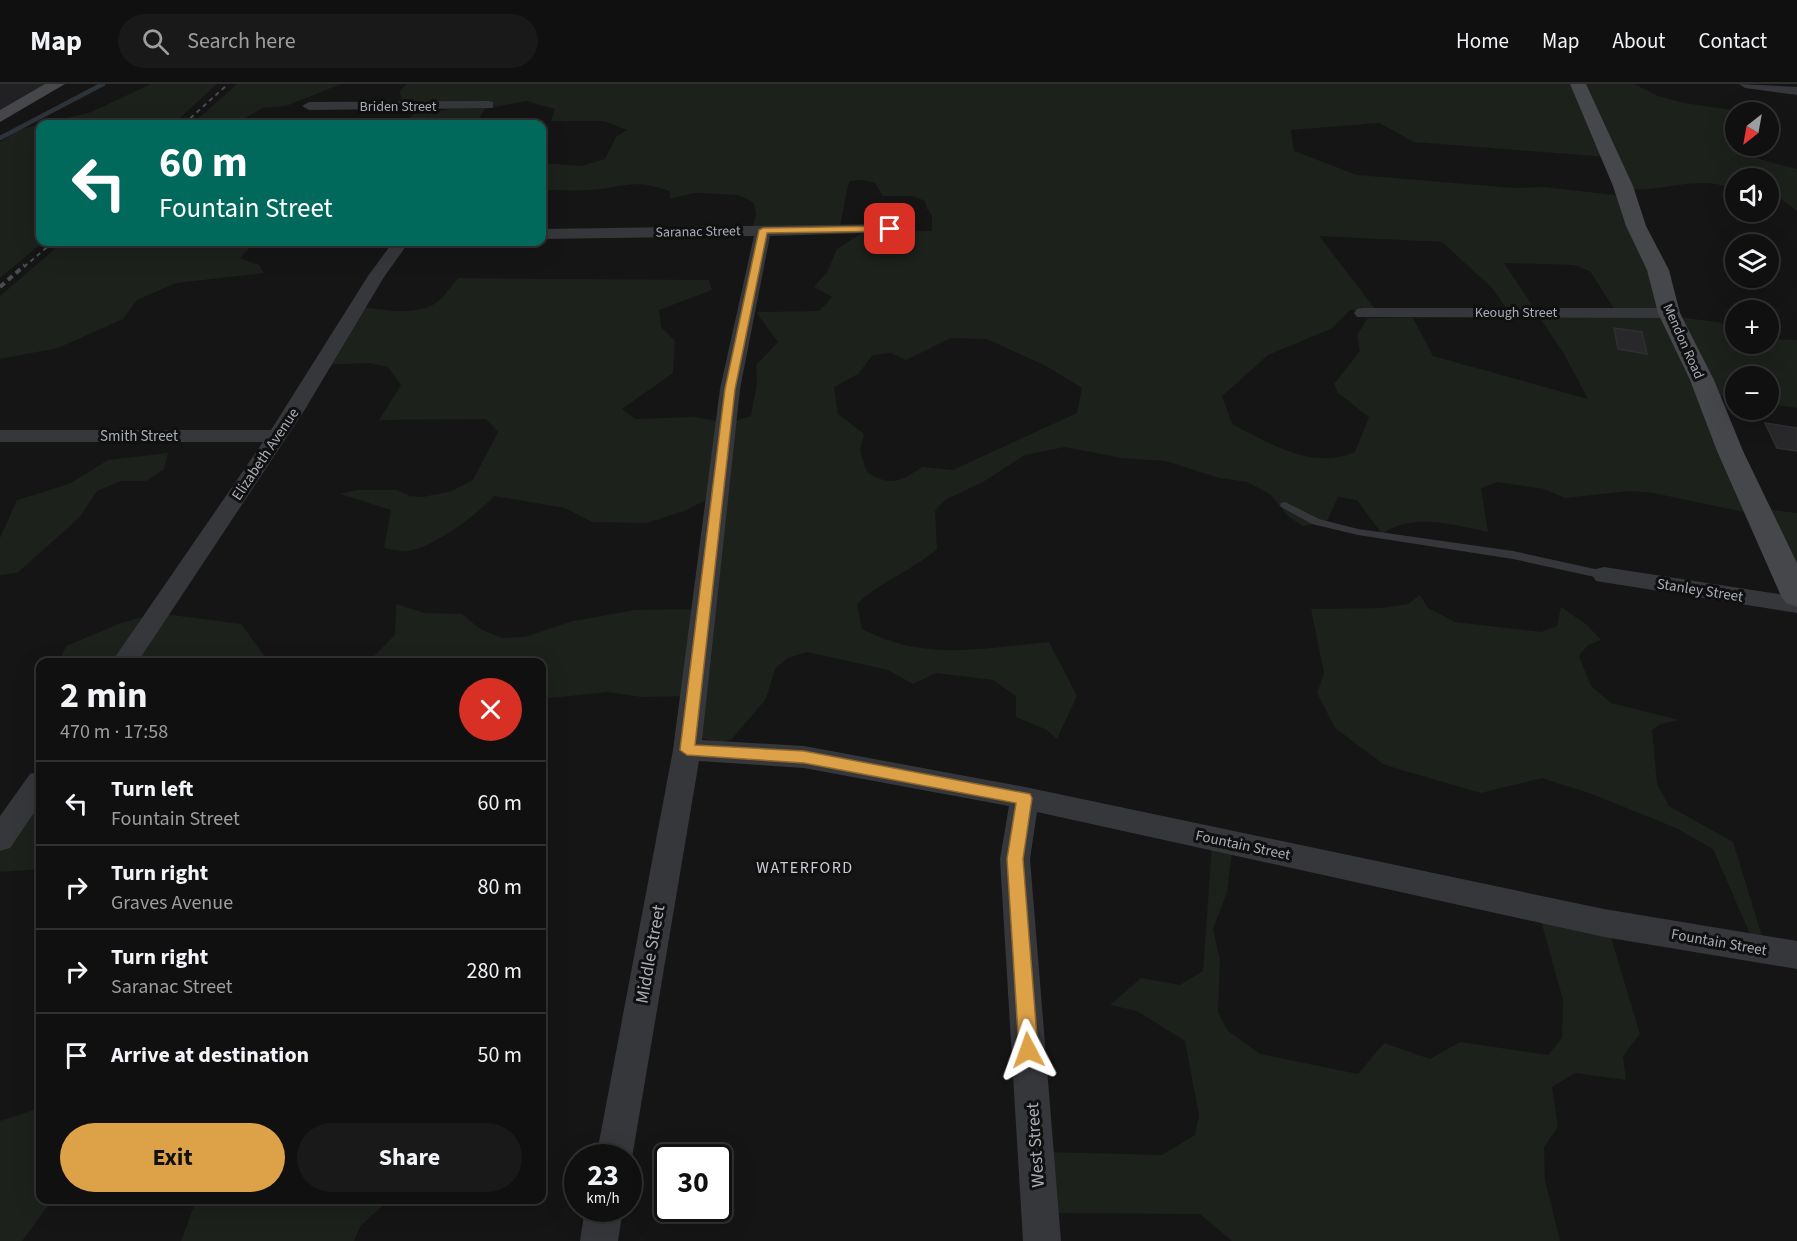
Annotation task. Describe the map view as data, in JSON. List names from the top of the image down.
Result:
{
  "streets": {
    "street": [
      "Briden Street",
      "Saranac Street",
      "Keough Street",
      "Mendon Road",
      "Smith Street",
      "Elizabeth Avenue",
      "Stanley Street",
      "Fountain Street",
      "Middle Street",
      "West Street"
    ]
  },
  "crossings": [
    ["Saranac Street", "Middle Street"],
    ["Keough Street", "Mendon Road"],
    ["Smith Street", "Elizabeth Avenue"],
    ["Fountain Street", "Middle Street"],
    ["Fountain Street", "West Street"]
  ],
  "districts": ["WATERFORD"],
  "north": "bottom left",
  "page": {
    "header": "Map",
    "search": "Search here",
    "nav": [
      "Home",
      "Map",
      "About",
      "Contact"
    ],
    "map_buttons": ["+", "−"],
    "turn": ["60 m", "Fountain Street"],
    "heading": ["2 min", "470 m · 17:58"],
    "list": [
      {
        "name": "Turn left",
        "note": "Fountain Street",
        "value": "60 m"
      },
      {
        "name": "Turn right",
        "note": "Graves Avenue",
        "value": "80 m"
      },
      {
        "name": "Turn right",
        "note": "Saranac Street",
        "value": "280 m"
      },
      {
        "name": "Arrive at destination",
        "value": "50 m"
      }
    ],
    "buttons": ["Exit", "Share"],
    "speed": "23 km/h",
    "limit": "30"
  }
}
